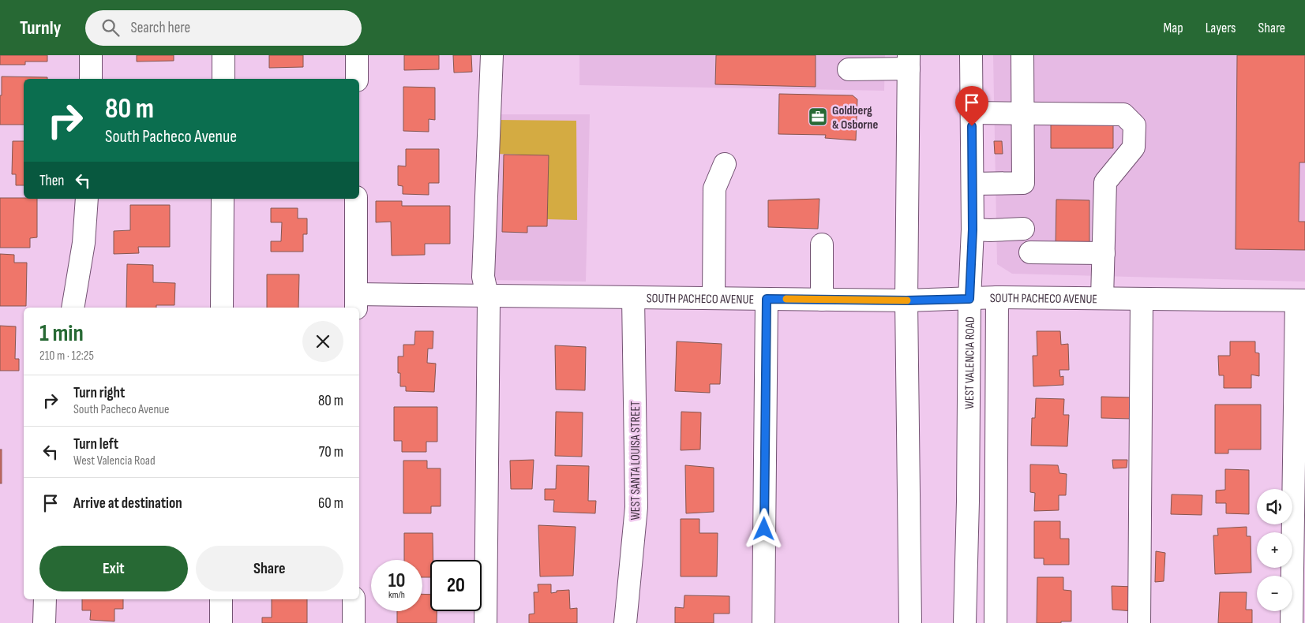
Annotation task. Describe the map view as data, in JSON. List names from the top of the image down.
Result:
{
  "streets": {
    "street": ["SOUTH PACHECO AVENUE", "WEST VALENCIA ROAD", "WEST SANTA LOUISA STREET"]
  },
  "crossings": [
    ["SOUTH PACHECO AVENUE", "WEST VALENCIA ROAD"],
    ["SOUTH PACHECO AVENUE", "WEST SANTA LOUISA STREET"]
  ],
  "places": {
    "office": ["Goldberg & Osborne"]
  },
  "page": {
    "header": "Turnly",
    "search": "Search here",
    "nav": ["Map", "Layers", "Share"],
    "turn": ["80 m", "South Pacheco Avenue"],
    "then": "Then",
    "heading": ["1 min", "210 m · 12:25"],
    "list": [
      {
        "name": "Turn right",
        "note": "South Pacheco Avenue",
        "value": "80 m"
      },
      {
        "name": "Turn left",
        "note": "West Valencia Road",
        "value": "70 m"
      },
      {
        "name": "Arrive at destination",
        "value": "60 m"
      }
    ],
    "map_buttons": ["+", "−"],
    "buttons": ["Exit", "Share"],
    "speed": "10 km/h",
    "limit": "20"
  }
}
